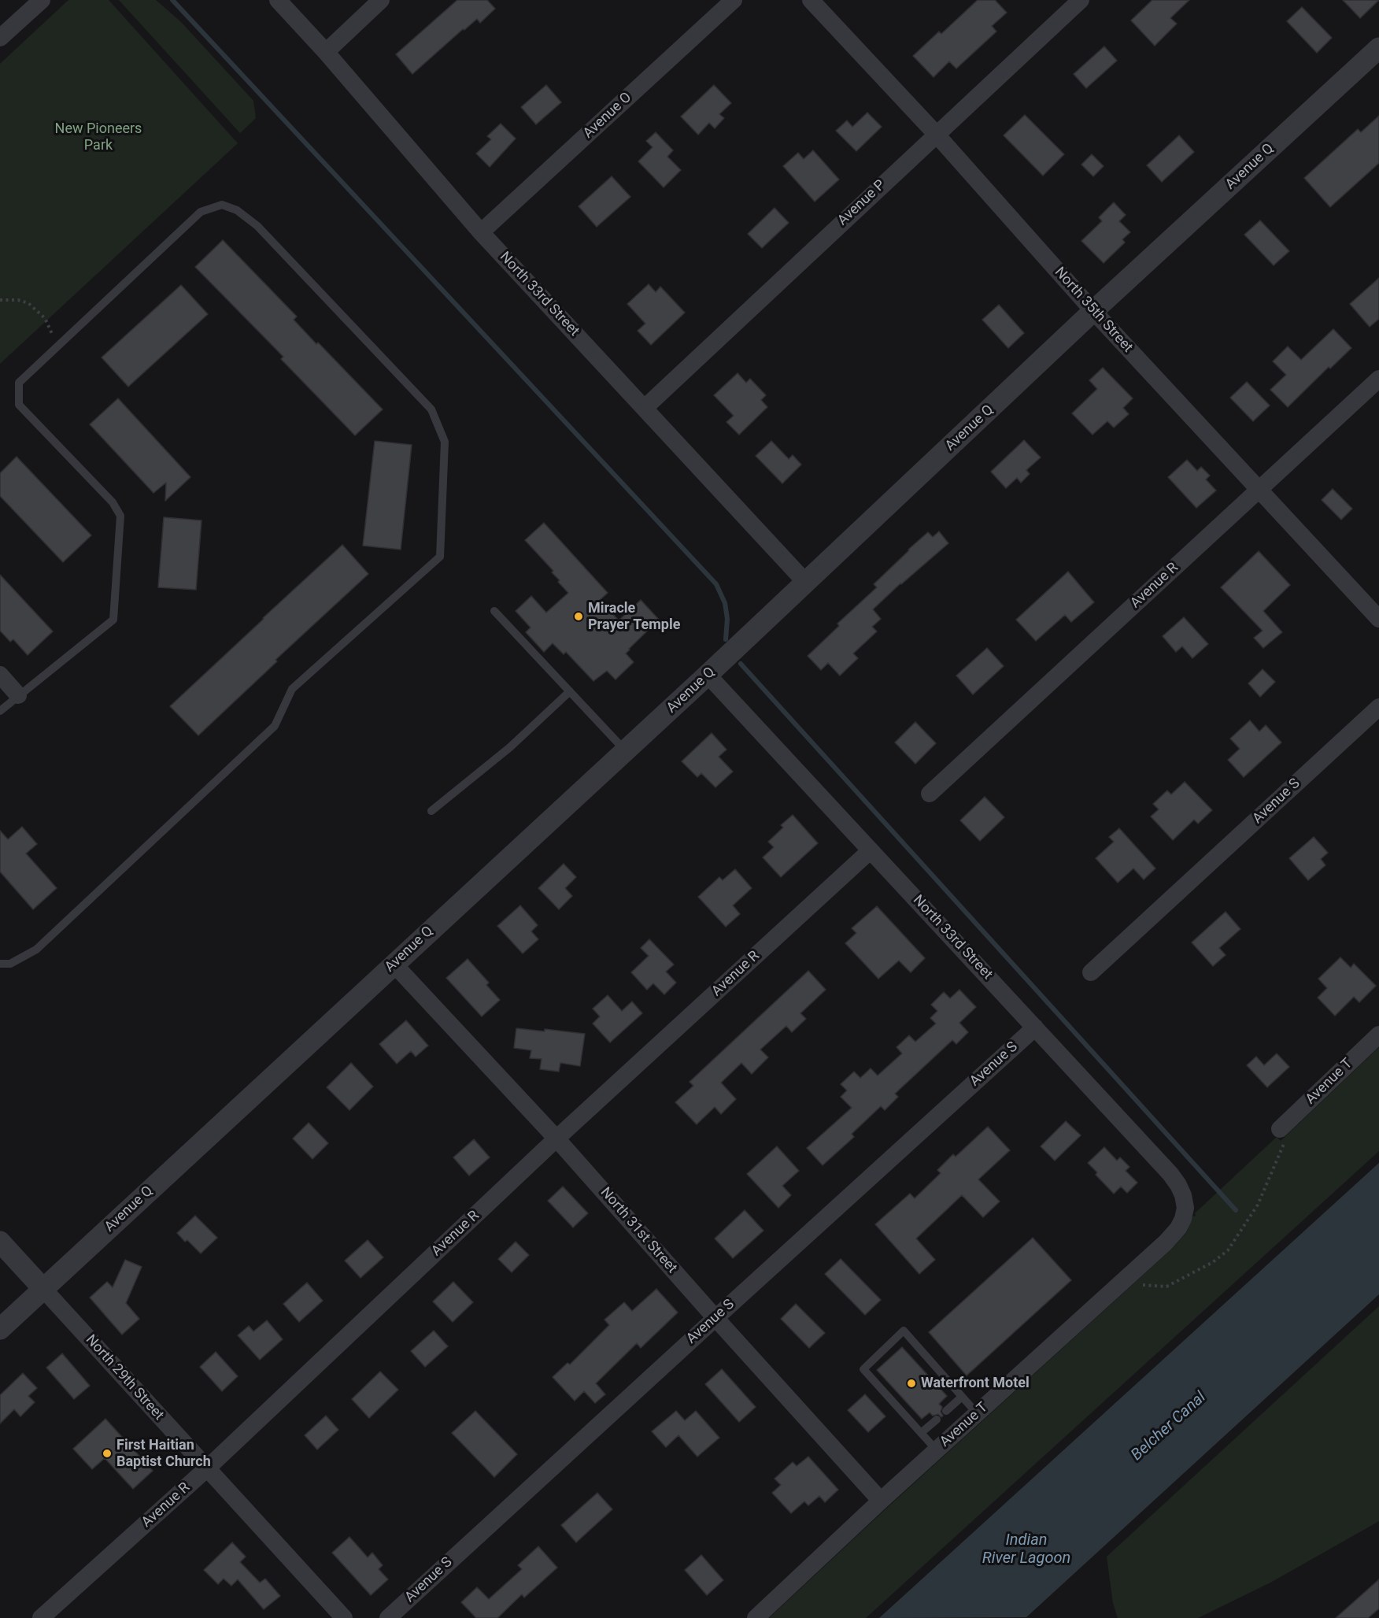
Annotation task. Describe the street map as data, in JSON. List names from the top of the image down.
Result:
{
  "streets": {
    "street": [
      "Avenue O",
      "Avenue Q",
      "Avenue P",
      "North 33rd Street",
      "North 35th Street",
      "Avenue R",
      "Avenue S",
      "Avenue T",
      "North 31st Street",
      "North 29th Street"
    ]
  },
  "crossings": [
    ["Avenue O", "North 33rd Street"],
    ["Avenue Q", "North 33rd Street"],
    ["Avenue Q", "North 35th Street"],
    ["Avenue Q", "North 31st Street"],
    ["Avenue Q", "North 29th Street"],
    ["Avenue P", "North 33rd Street"],
    ["Avenue P", "North 35th Street"],
    ["North 33rd Street", "Avenue R"],
    ["North 33rd Street", "Avenue S"],
    ["North 33rd Street", "Avenue T"],
    ["North 35th Street", "Avenue R"],
    ["Avenue R", "North 31st Street"],
    ["Avenue R", "North 29th Street"],
    ["Avenue S", "North 31st Street"],
    ["Avenue T", "North 31st Street"]
  ],
  "water": ["Belcher Canal", "Indian River Lagoon"],
  "parks": ["New Pioneers Park"],
  "places": ["Miracle Prayer Temple", "Waterfront Motel", "First Haitian Baptist Church"]
}
